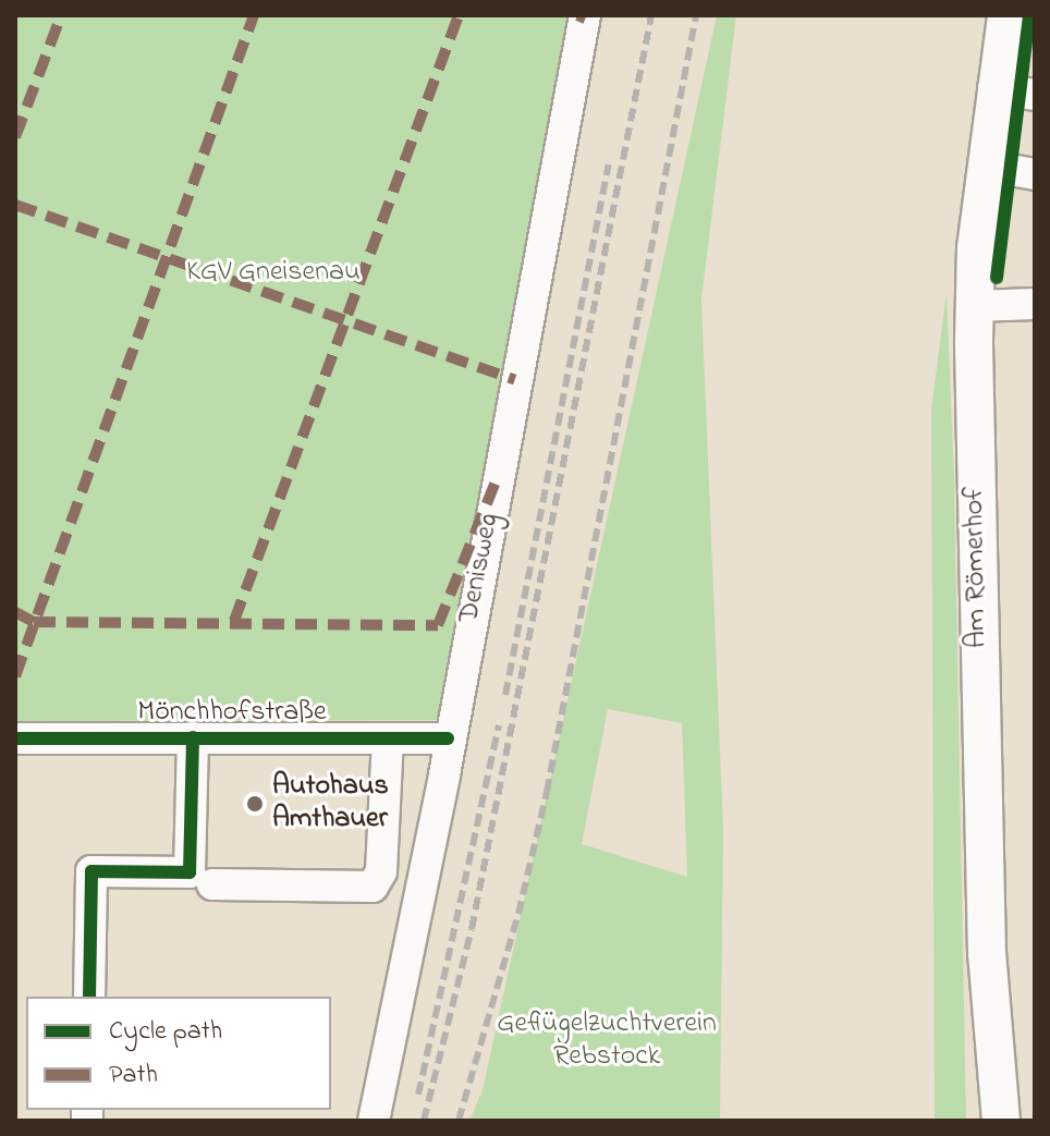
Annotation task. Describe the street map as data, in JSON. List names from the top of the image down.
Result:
{
  "streets": {
    "main road": ["Am Römerhof"],
    "street": ["Denisweg", "Mönchhofstraße"]
  },
  "crossings": [
    ["Denisweg", "Mönchhofstraße"]
  ],
  "parks": ["KGV Gneisenau", "Geflügelzuchtverein Rebstock"],
  "places": ["Autohaus Amthauer"],
  "legend": ["Cycle path", "Path"]
}
